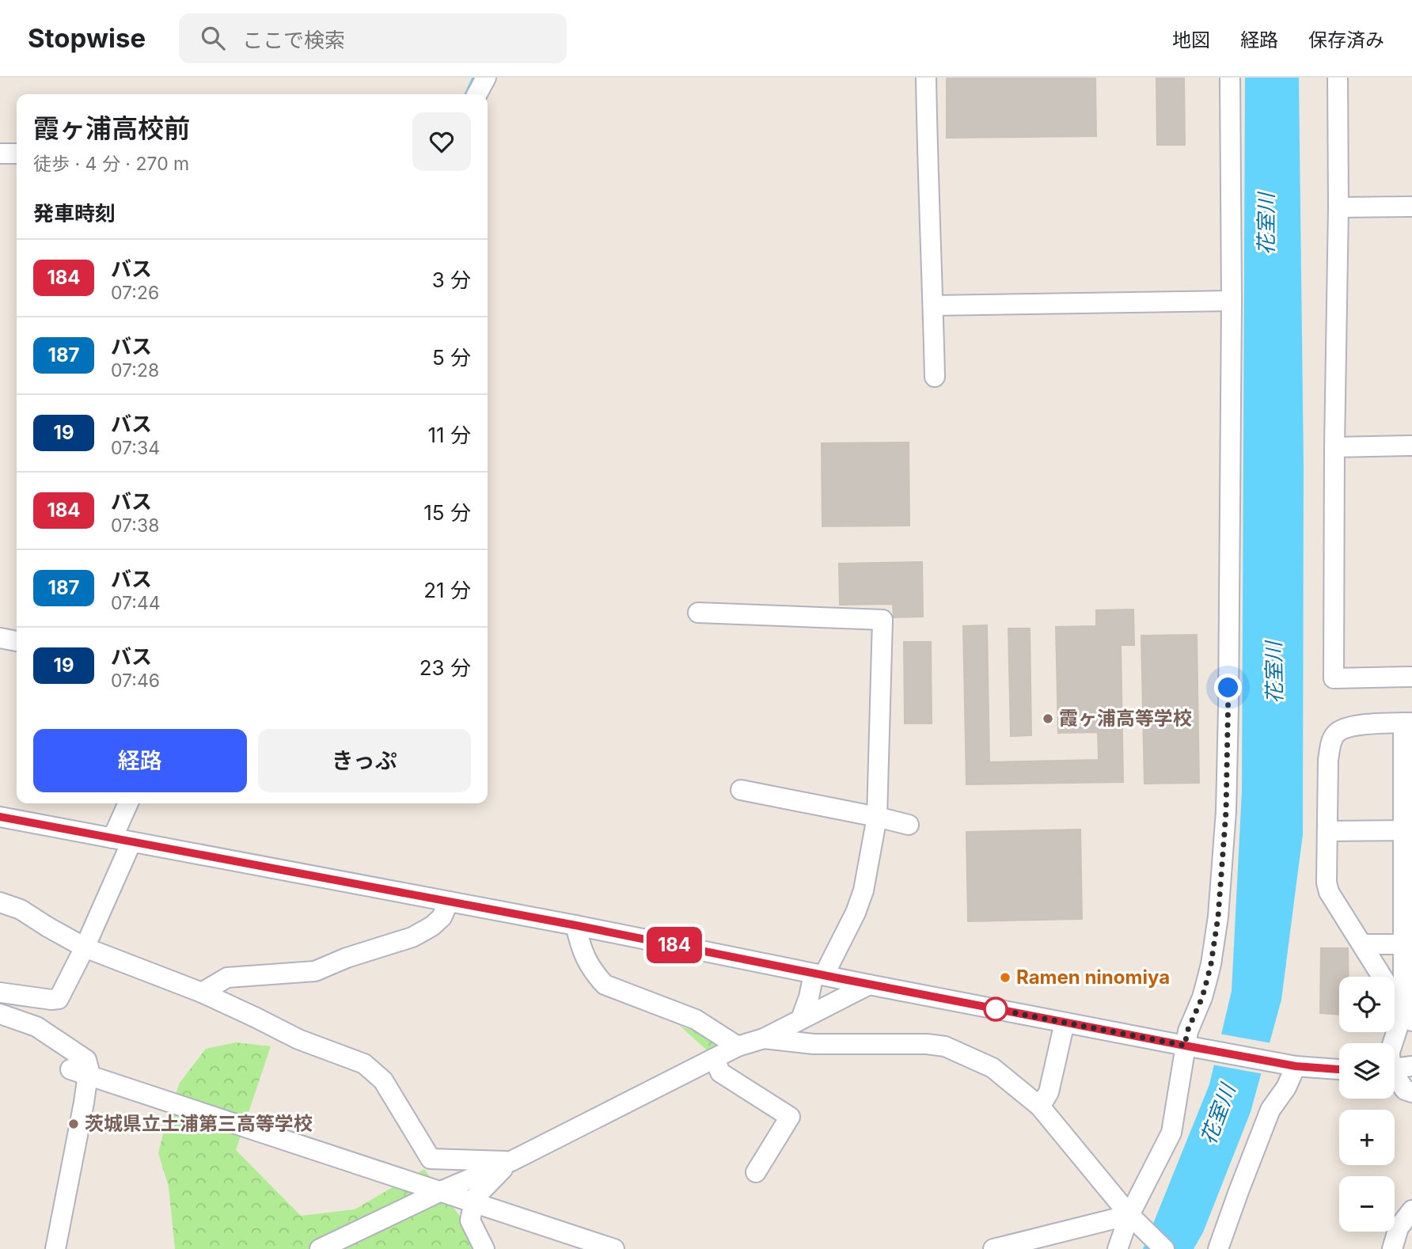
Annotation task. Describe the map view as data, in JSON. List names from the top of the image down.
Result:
{
  "water": ["花室川"],
  "places": ["霞ヶ浦高等学校", "Ramen ninomiya", "茨城県立土浦第三高等学校"],
  "lines": ["bus line 184"],
  "page": {
    "header": "Stopwise",
    "search": "ここで検索",
    "nav": ["地図", "経路", "保存済み"],
    "on_map": "184",
    "heading": [
      ["霞ヶ浦高校前", "徒歩 · 4 分 · 270 m"],
      "発車時刻"
    ],
    "list": [
      {
        "mark": "184",
        "name": "バス",
        "note": "07:26",
        "value": "3 分"
      },
      {
        "mark": "187",
        "name": "バス",
        "note": "07:28",
        "value": "5 分"
      },
      {
        "mark": "19",
        "name": "バス",
        "note": "07:34",
        "value": "11 分"
      },
      {
        "mark": "184",
        "name": "バス",
        "note": "07:38",
        "value": "15 分"
      },
      {
        "mark": "187",
        "name": "バス",
        "note": "07:44",
        "value": "21 分"
      },
      {
        "mark": "19",
        "name": "バス",
        "note": "07:46",
        "value": "23 分"
      }
    ],
    "buttons": ["経路", "きっぷ"],
    "map_buttons": ["+", "−"]
  }
}
